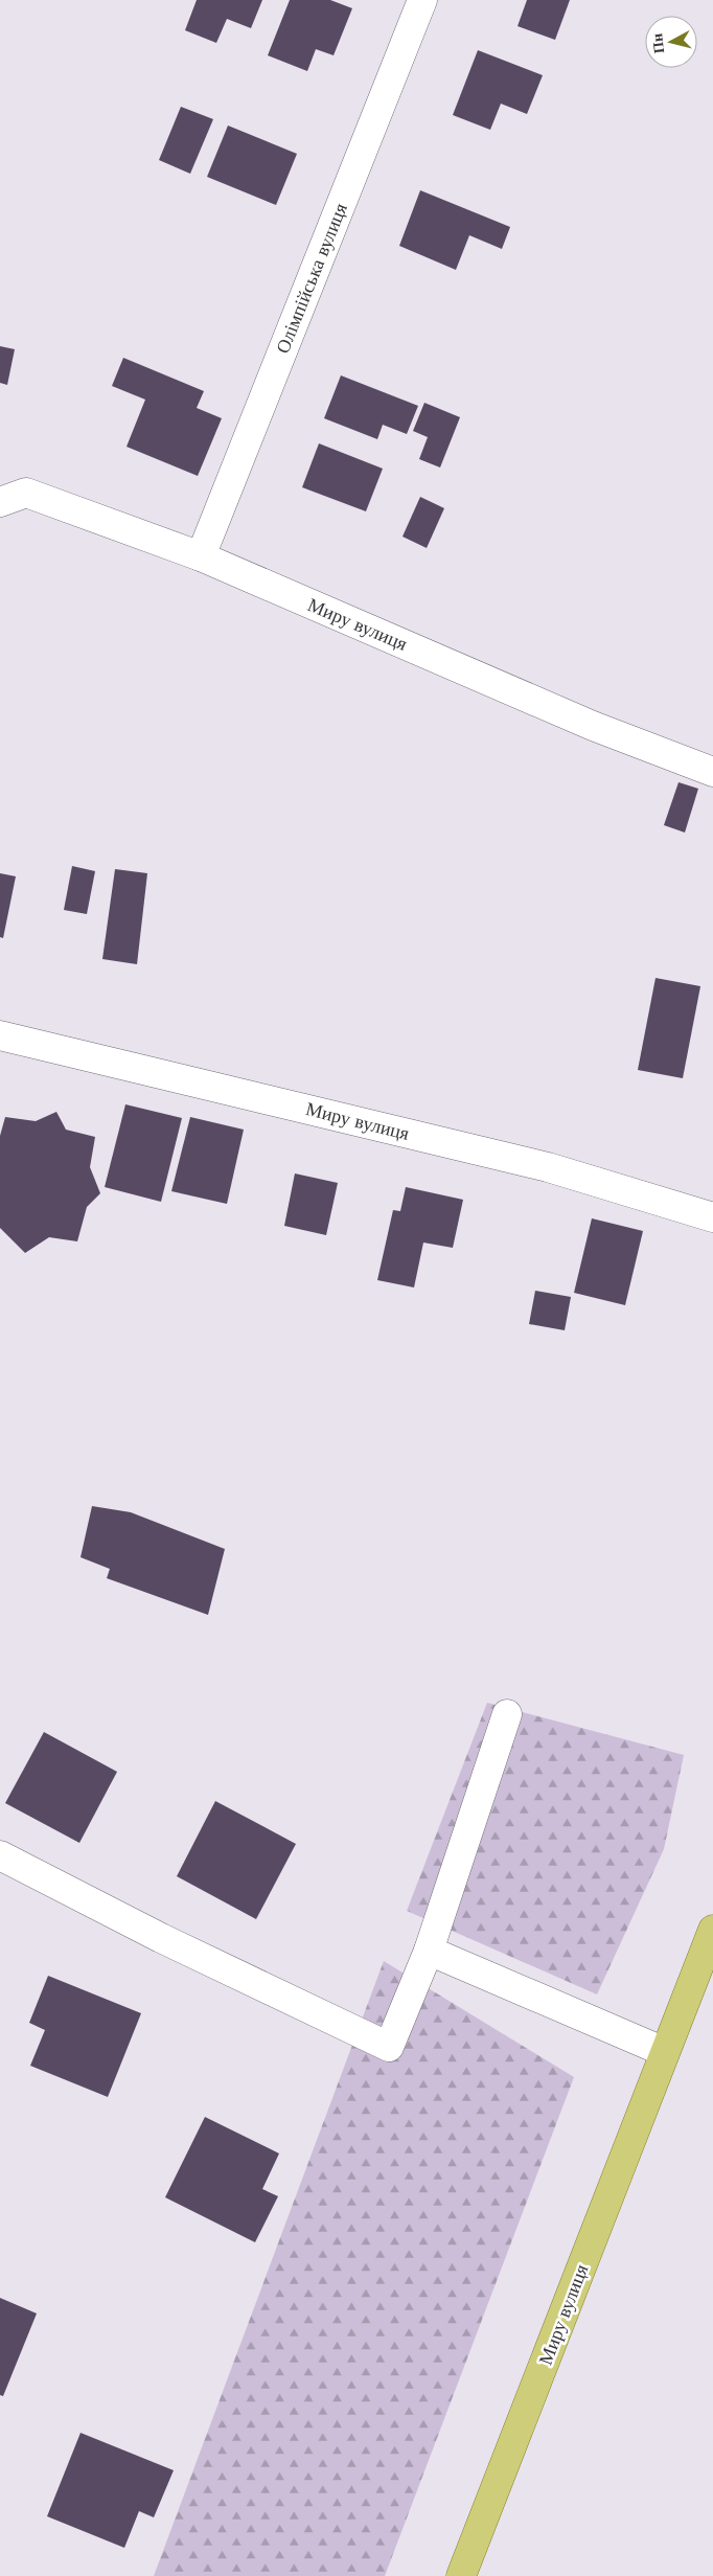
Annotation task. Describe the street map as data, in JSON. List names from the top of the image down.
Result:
{
  "streets": {
    "main road": ["Миру вулиця"],
    "street": ["Олімпійська вулиця"]
  },
  "crossings": [
    ["Олімпійська вулиця", "Миру вулиця"]
  ],
  "north": "left"
}
